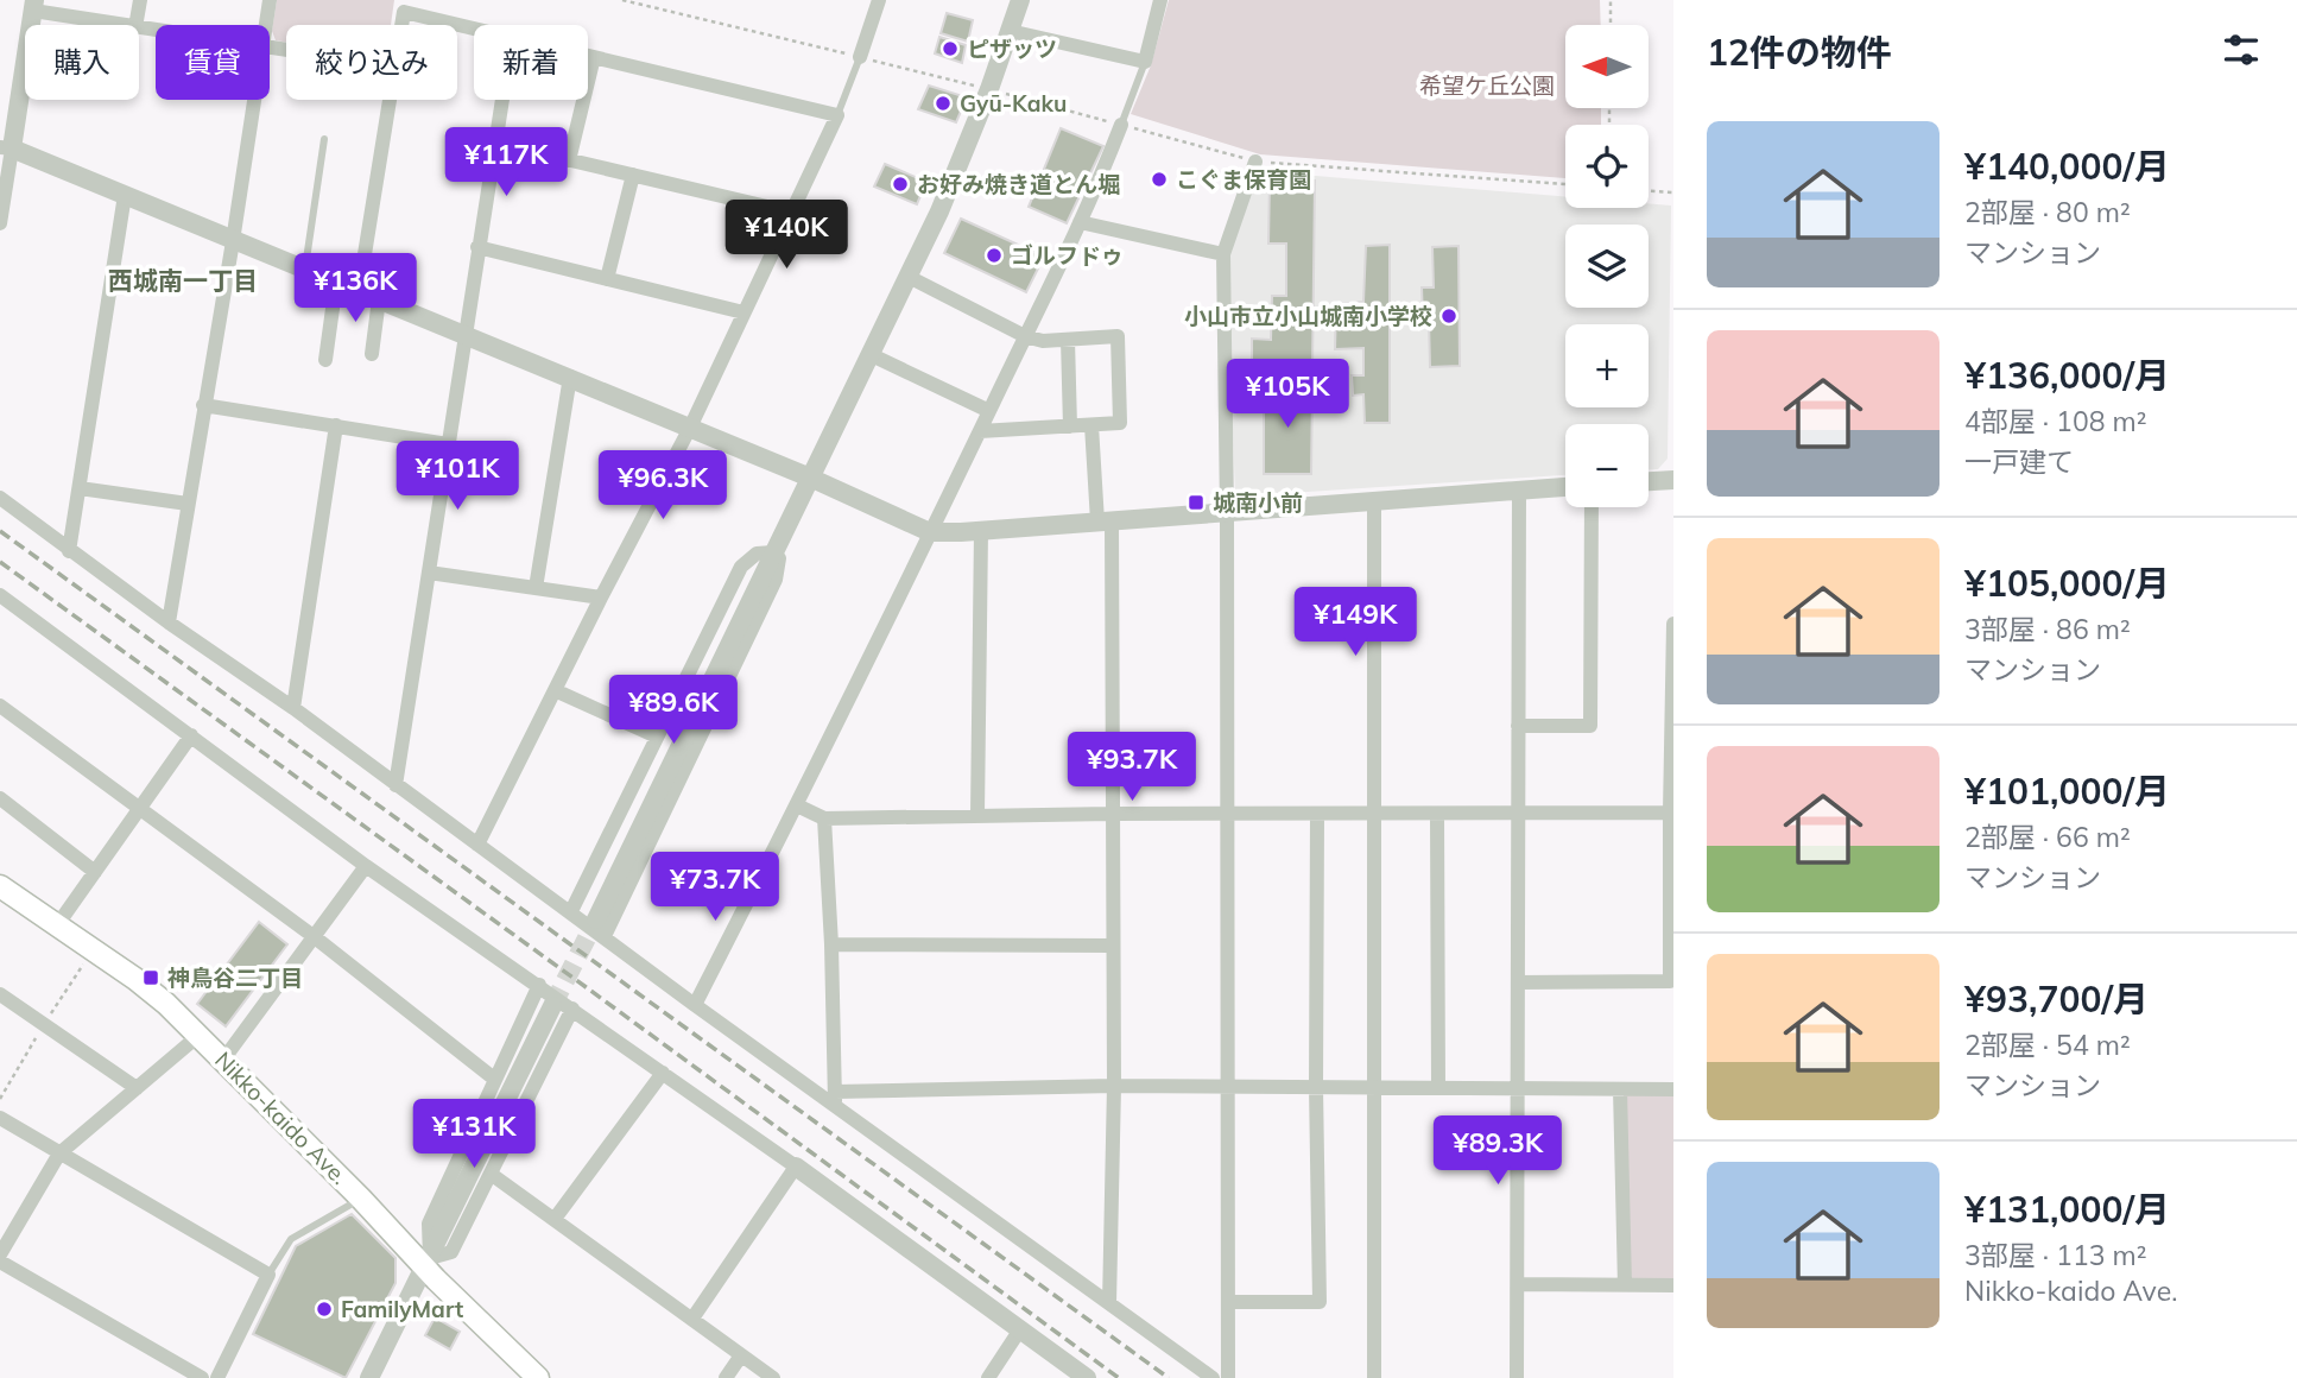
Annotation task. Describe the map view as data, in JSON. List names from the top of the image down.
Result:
{
  "streets": {
    "main road": ["Nikko-kaido Ave."]
  },
  "districts": ["西城南一丁目"],
  "parks": ["希望ケ丘公園"],
  "places": {
    "other": [
      "ピザッツ",
      "Gyū-Kaku",
      "こぐま保育園",
      "お好み焼き道とん堀",
      "ゴルフドゥ",
      "小山市立小山城南小学校",
      "FamilyMart"
    ],
    "transit": ["城南小前", "神鳥谷二丁目"]
  },
  "north": "left",
  "page": {
    "heading": "12件の物件",
    "map_buttons": ["+", "−"],
    "chip": [
      "購入",
      "賃貸",
      "絞り込み",
      "新着"
    ],
    "list": [
      {
        "name": "¥140,000/月",
        "note": "2部屋 · 80 m² · マンション"
      },
      {
        "name": "¥136,000/月",
        "note": "4部屋 · 108 m² · 一戸建て"
      },
      {
        "name": "¥105,000/月",
        "note": "3部屋 · 86 m² · マンション"
      },
      {
        "name": "¥101,000/月",
        "note": "2部屋 · 66 m² · マンション"
      },
      {
        "name": "¥93,700/月",
        "note": "2部屋 · 54 m² · マンション"
      },
      {
        "name": "¥131,000/月",
        "note": "3部屋 · 113 m² · Nikko-kaido Ave."
      }
    ],
    "price": [
      "¥117K",
      "¥140K",
      "¥136K",
      "¥105K",
      "¥101K",
      "¥96.3K",
      "¥149K",
      "¥89.6K",
      "¥93.7K",
      "¥73.7K",
      "¥131K",
      "¥89.3K"
    ]
  }
}
